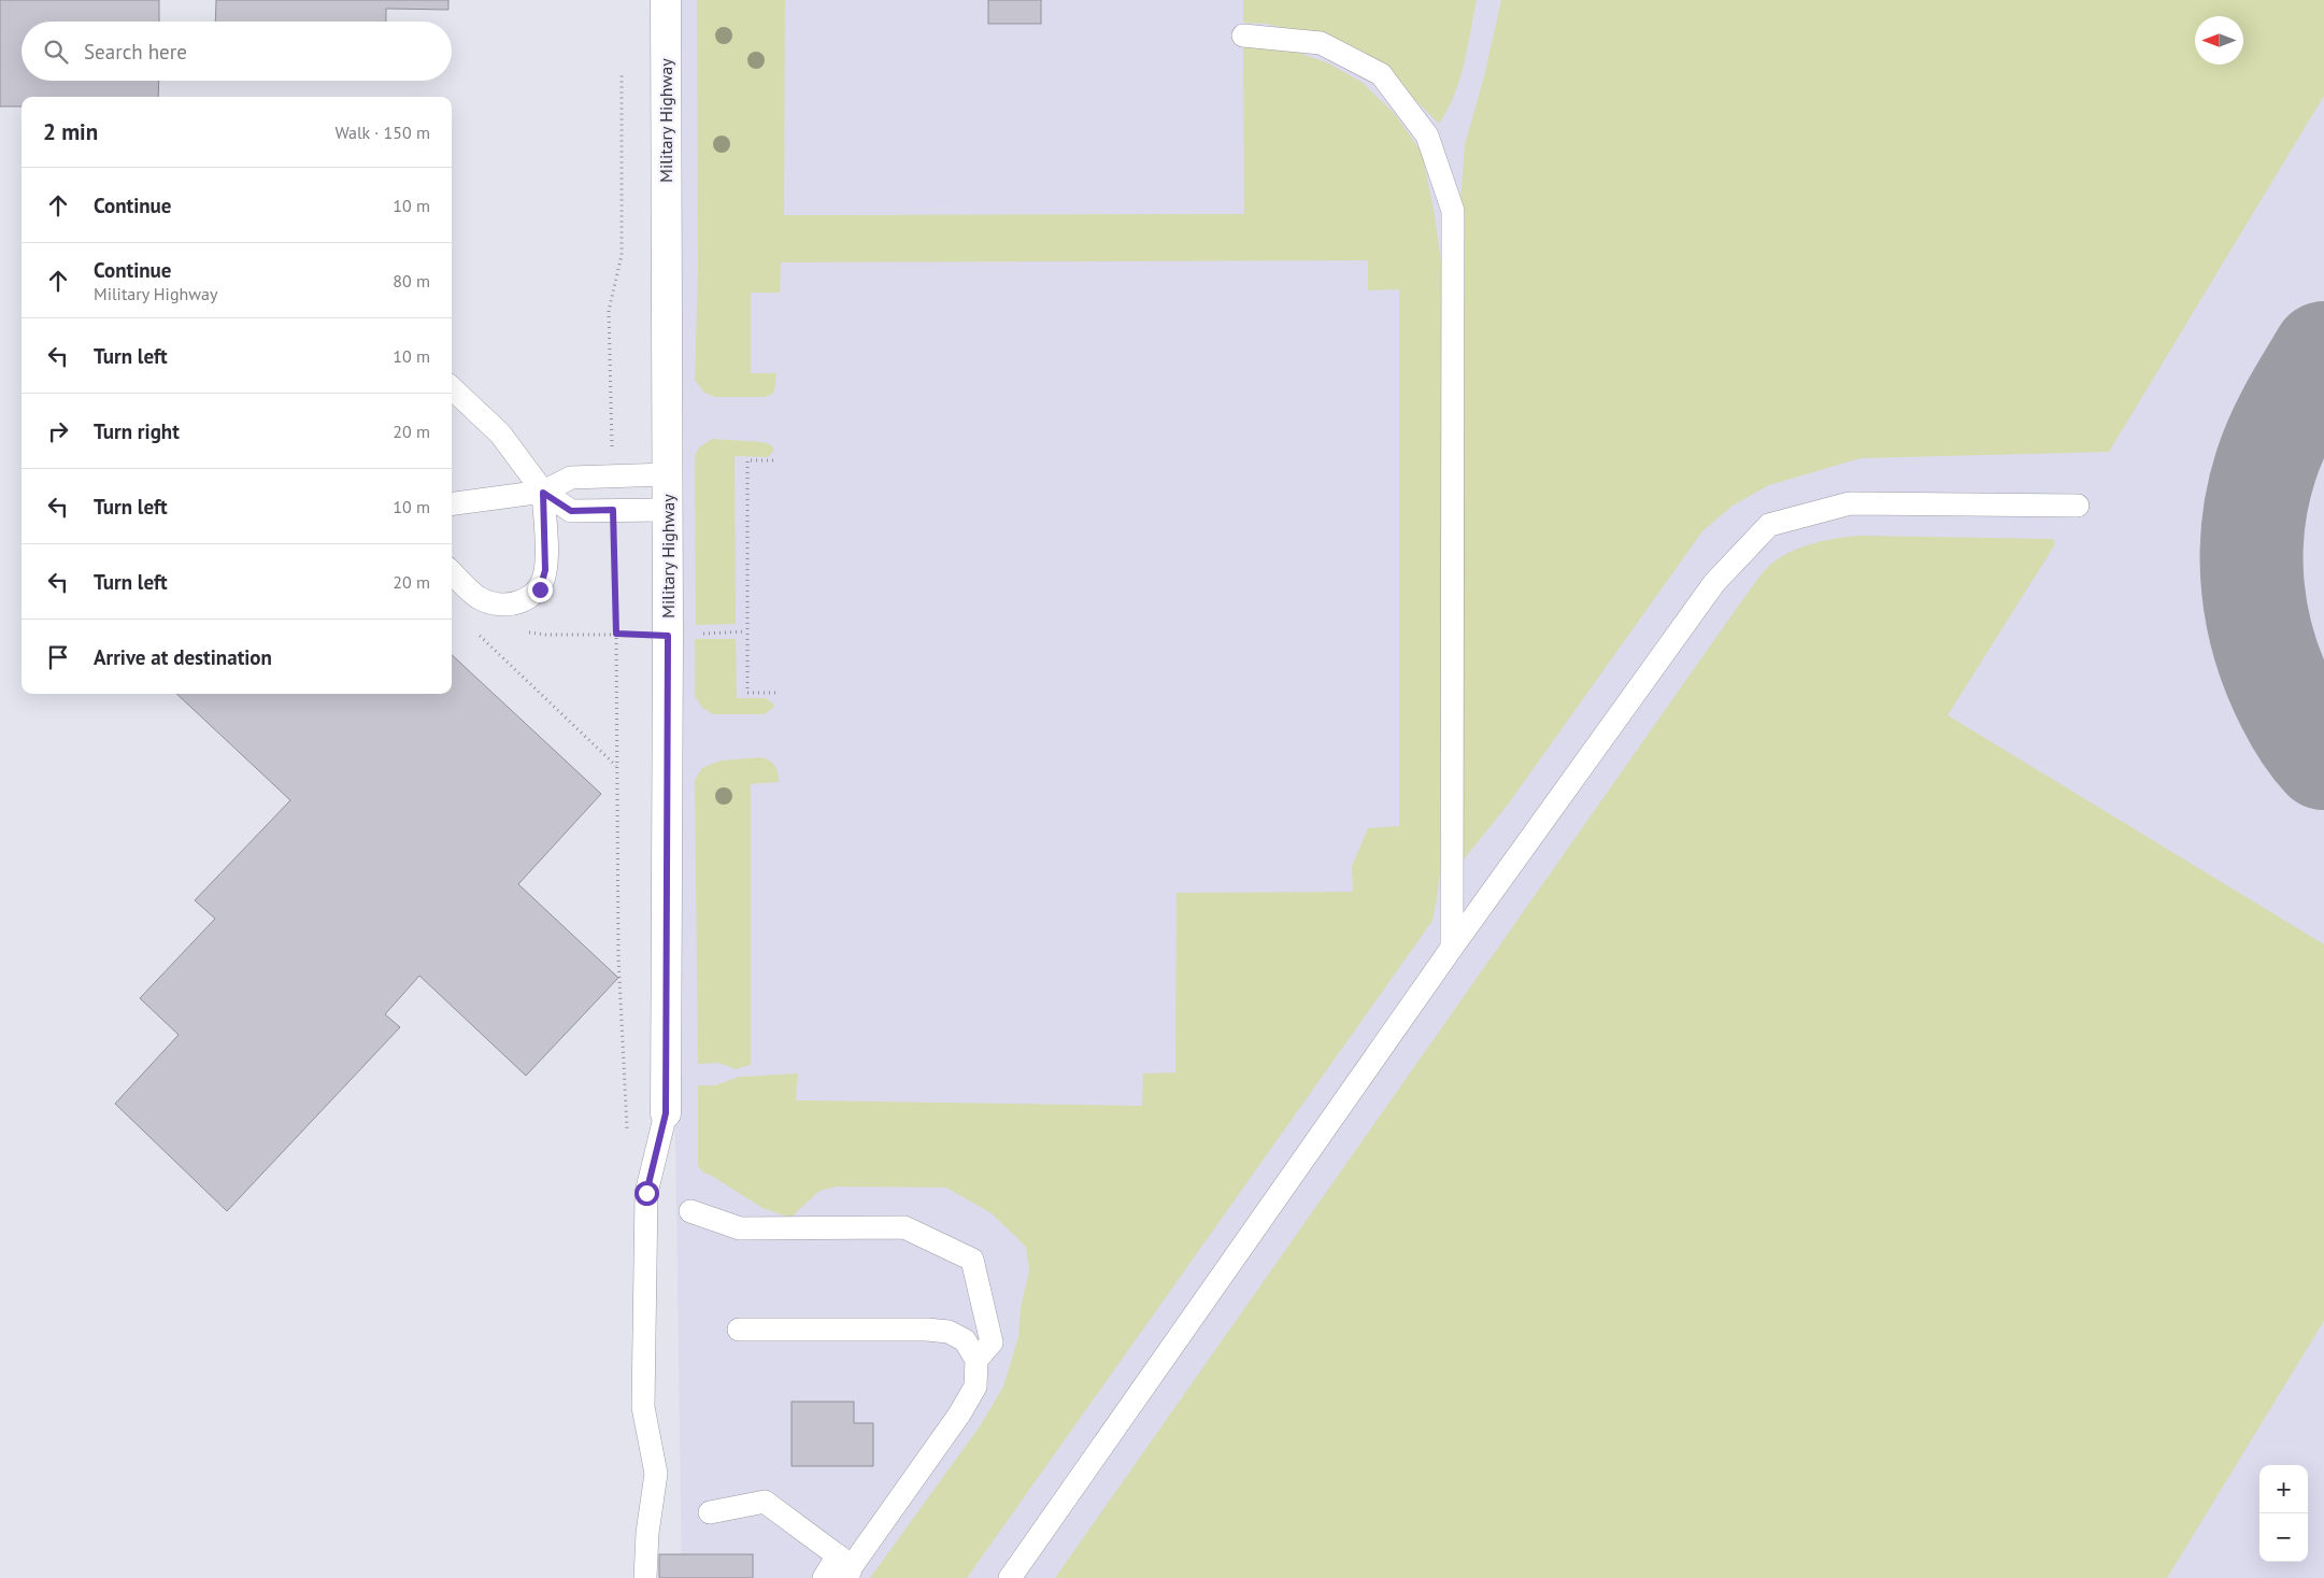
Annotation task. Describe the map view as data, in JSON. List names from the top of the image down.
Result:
{
  "streets": {
    "street": ["Military Highway"]
  },
  "north": "left",
  "page": {
    "search": "Search here",
    "heading": ["2 min", "Walk · 150 m"],
    "list": [
      ["Continue", "10 m"],
      ["Continue", "Military Highway", "80 m"],
      ["Turn left", "10 m"],
      ["Turn right", "20 m"],
      ["Turn left", "10 m"],
      ["Turn left", "20 m"],
      "Arrive at destination"
    ],
    "map_buttons": ["+", "−"]
  }
}
